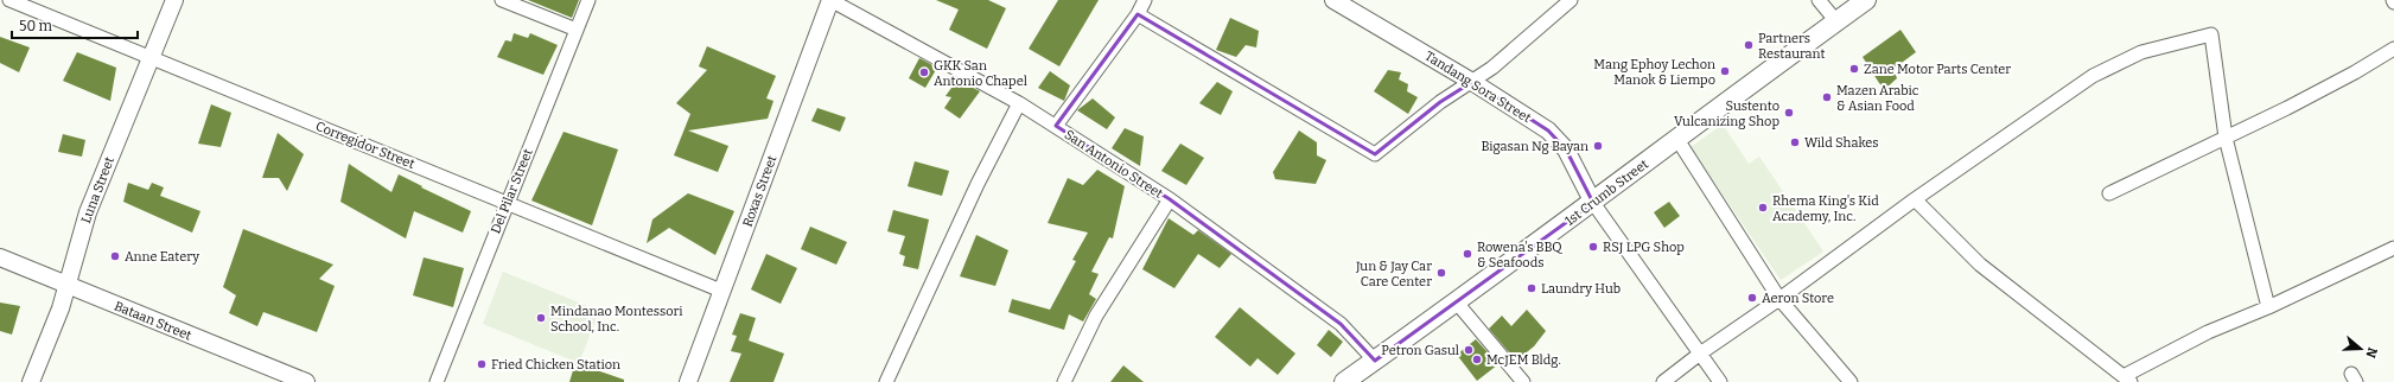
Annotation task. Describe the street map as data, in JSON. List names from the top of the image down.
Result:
{
  "streets": {
    "main road": ["1st Crumb Street"],
    "street": [
      "Tandang Sora Street",
      "Corregidor Street",
      "San Antonio Street",
      "Luna Street",
      "Del Pilar Street",
      "Roxas Street",
      "Bataan Street"
    ]
  },
  "crossings": [
    ["Tandang Sora Street", "1st Crumb Street"],
    ["Corregidor Street", "Luna Street"],
    ["Corregidor Street", "Del Pilar Street"],
    ["Corregidor Street", "Roxas Street"],
    ["San Antonio Street", "Roxas Street"],
    ["San Antonio Street", "1st Crumb Street"],
    ["Luna Street", "Bataan Street"]
  ],
  "places": [
    "Partners Restaurant",
    "Zane Motor Parts Center",
    "Mang Ephoy Lechon Manok & Liempo",
    "GKK San Antonio Chapel",
    "Mazen Arabic & Asian Food",
    "Sustento Vulcanizing Shop",
    "Wild Shakes",
    "Bigasan Ng Bayan",
    "Rhema King's Kid Academy, Inc.",
    "RSJ LPG Shop",
    "Rowena's BBQ & Seafoods",
    "Anne Eatery",
    "Jun & Jay Car Care Center",
    "Laundry Hub",
    "Aeron Store",
    "Mindanao Montessori School, Inc.",
    "Petron Gasul",
    "McJEM Bldg.",
    "Fried Chicken Station"
  ],
  "scale_bar": "50 m",
  "north": "right"
}
